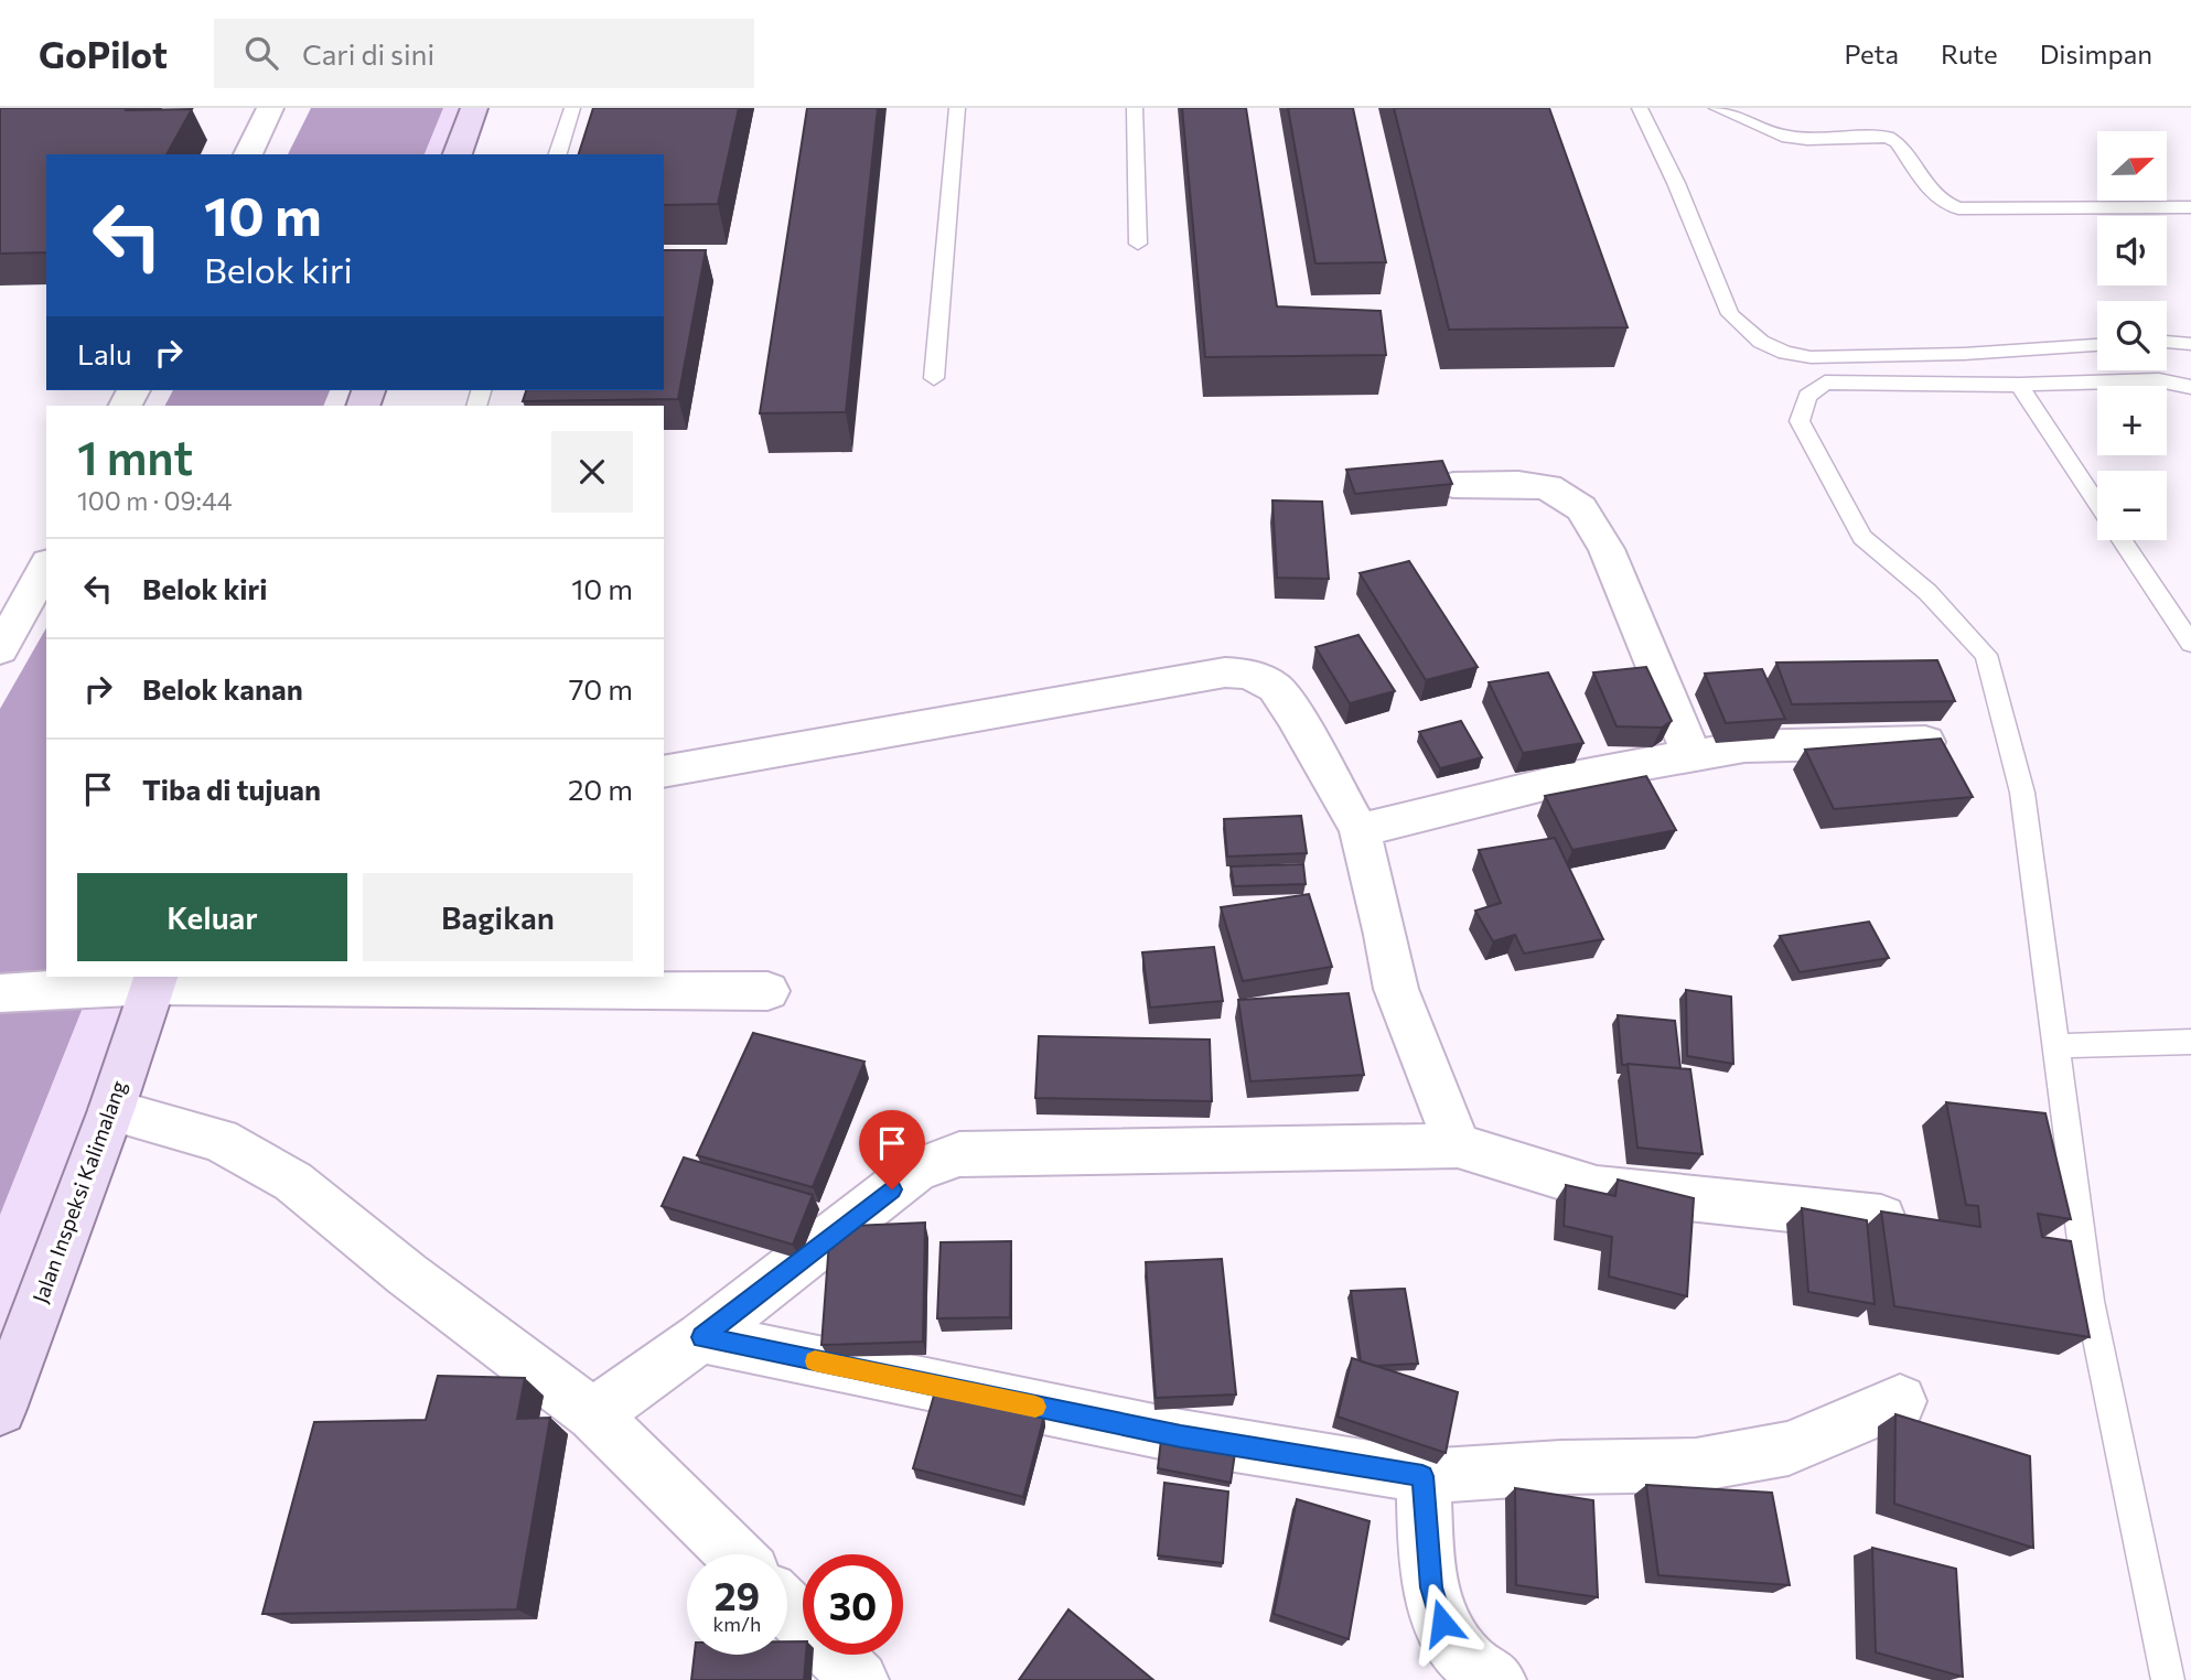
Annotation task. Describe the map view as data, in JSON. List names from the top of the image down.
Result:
{
  "streets": {
    "main road": ["Jalan Inspeksi Kalimalang"]
  },
  "north": "right",
  "page": {
    "header": "GoPilot",
    "search": "Cari di sini",
    "nav": ["Peta", "Rute", "Disimpan"],
    "map_buttons": ["+", "−"],
    "turn": ["10 m", "Belok kiri"],
    "then": "Lalu",
    "heading": ["1 mnt", "100 m · 09:44"],
    "list": [
      {
        "name": "Belok kiri",
        "value": "10 m"
      },
      {
        "name": "Belok kanan",
        "value": "70 m"
      },
      {
        "name": "Tiba di tujuan",
        "value": "20 m"
      }
    ],
    "buttons": ["Keluar", "Bagikan"],
    "speed": "29 km/h",
    "limit": "30"
  }
}
